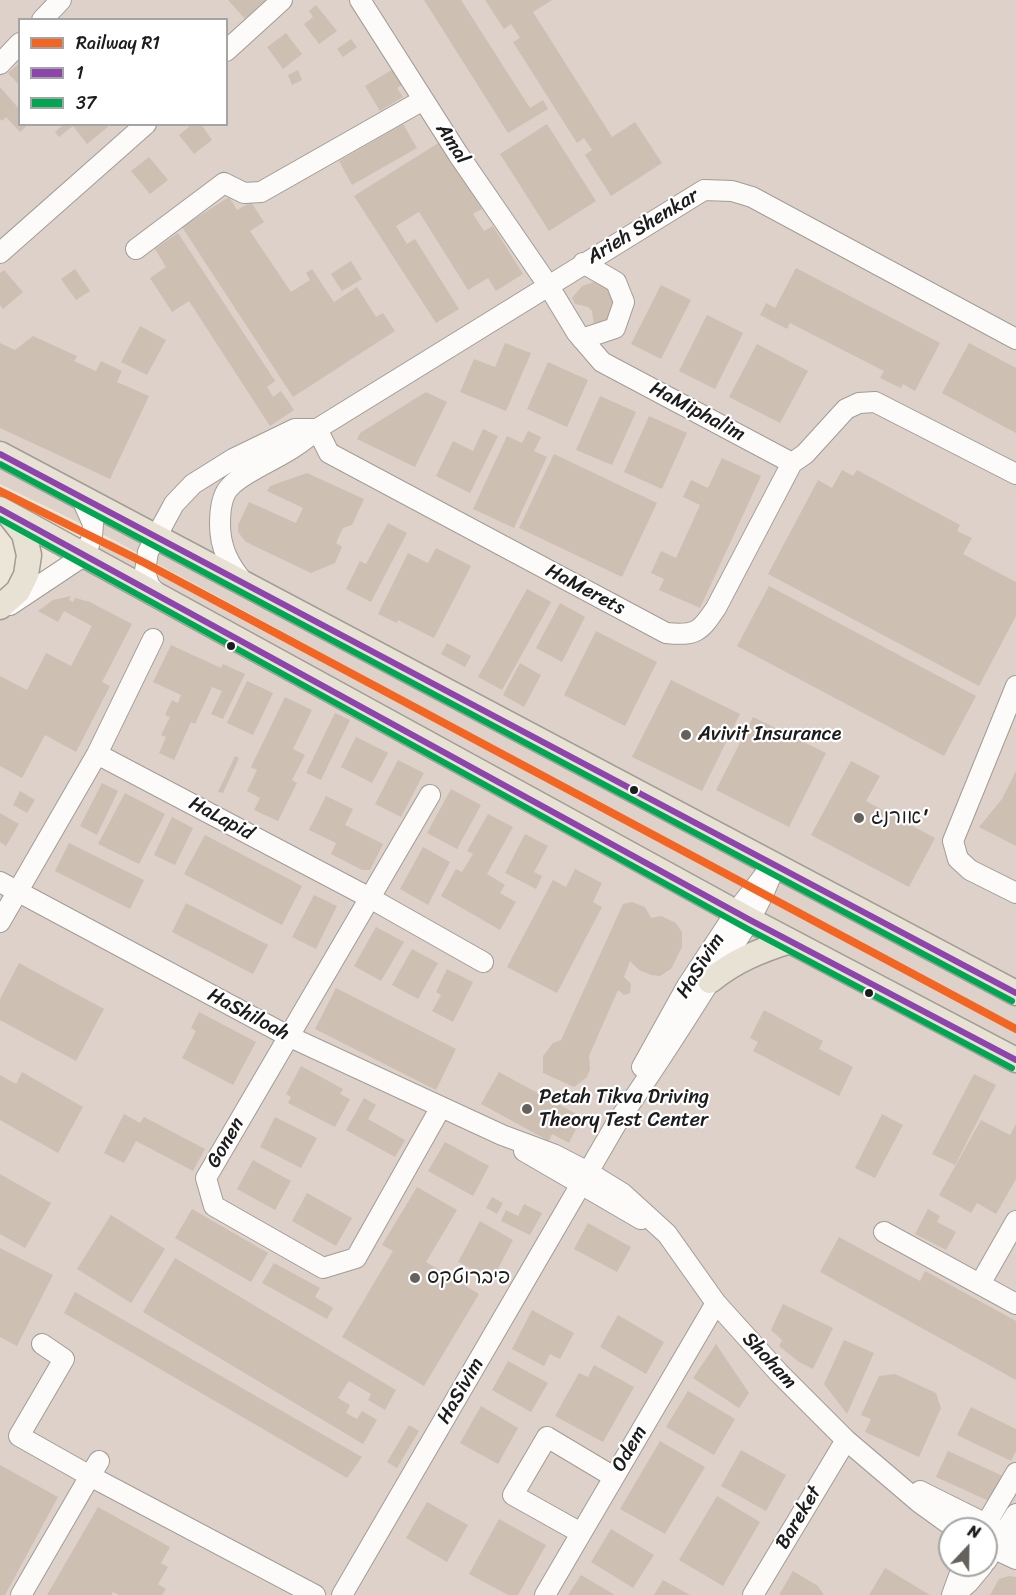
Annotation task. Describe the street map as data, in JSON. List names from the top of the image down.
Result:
{
  "streets": {
    "street": [
      "Amal",
      "Arieh Shenkar",
      "HaMiphalim",
      "HaMerets",
      "HaLapid",
      "HaSivim",
      "HaShiloah",
      "Gonen",
      "Shoham",
      "Odem",
      "Bareket"
    ]
  },
  "crossings": [
    ["Amal", "Arieh Shenkar"],
    ["Amal", "HaMiphalim"],
    ["Arieh Shenkar", "HaMiphalim"],
    ["Arieh Shenkar", "HaMerets"],
    ["HaMiphalim", "HaMerets"],
    ["HaLapid", "Gonen"],
    ["HaSivim", "HaShiloah"],
    ["HaSivim", "Shoham"],
    ["HaShiloah", "Gonen"],
    ["HaShiloah", "Shoham"],
    ["Shoham", "Odem"],
    ["Shoham", "Bareket"]
  ],
  "places": [
    "Avivit Insurance",
    "אורנג'",
    "Petah Tikva Driving Theory Test Center",
    "פיברוטקס"
  ],
  "lines": ["transit line 1", "transit line 37", "rail line R1"],
  "legend": ["Railway R1", "1", "37"],
  "north": "top"
}
